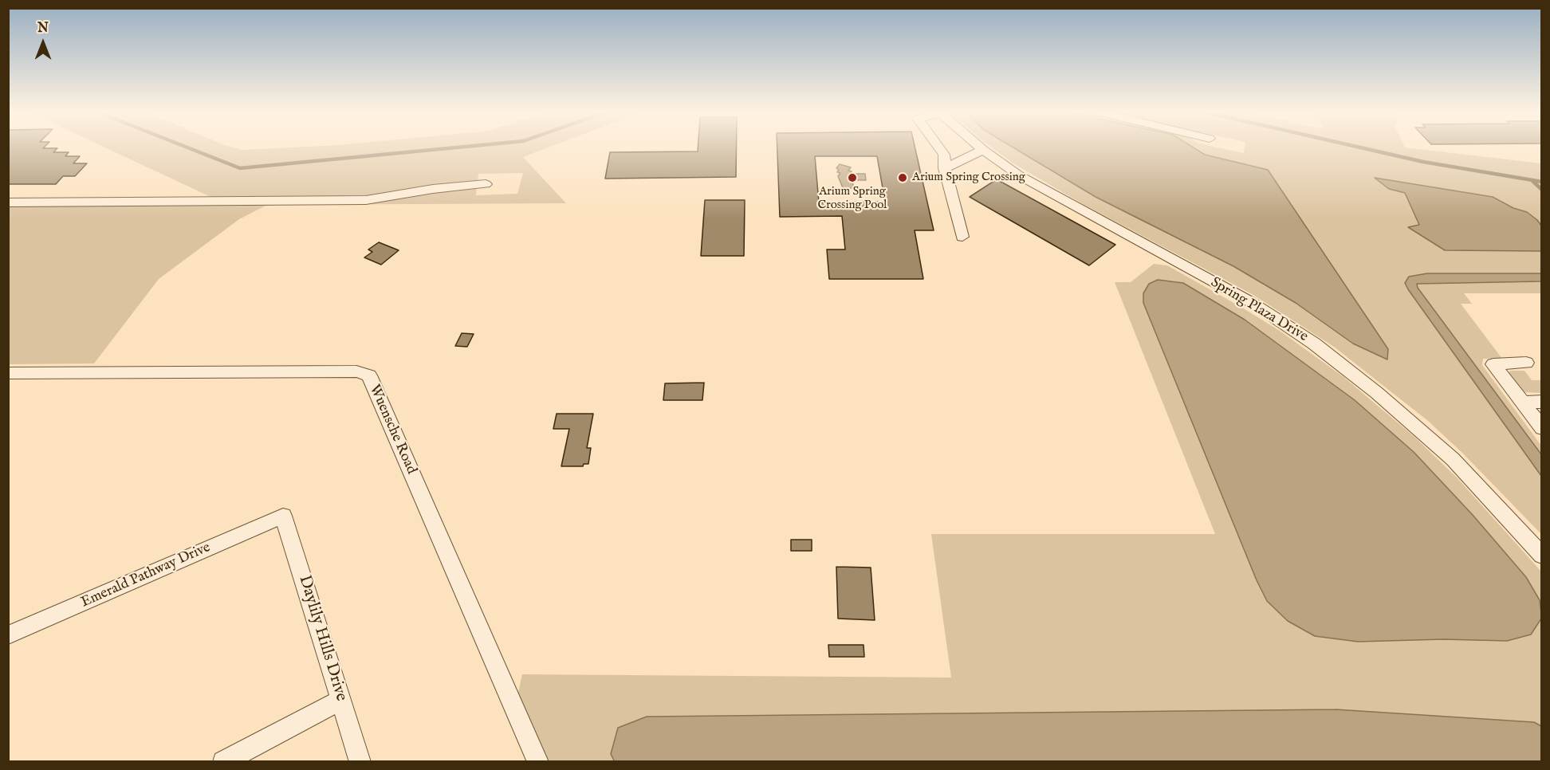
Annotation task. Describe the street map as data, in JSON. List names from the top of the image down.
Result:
{
  "streets": {
    "street": [
      "Spring Plaza Drive",
      "Wuensche Road",
      "Emerald Pathway Drive",
      "Daylily Hills Drive"
    ]
  },
  "crossings": [
    ["Emerald Pathway Drive", "Daylily Hills Drive"]
  ],
  "places": ["Arium Spring Crossing Pool", "Arium Spring Crossing"],
  "north": "top"
}
